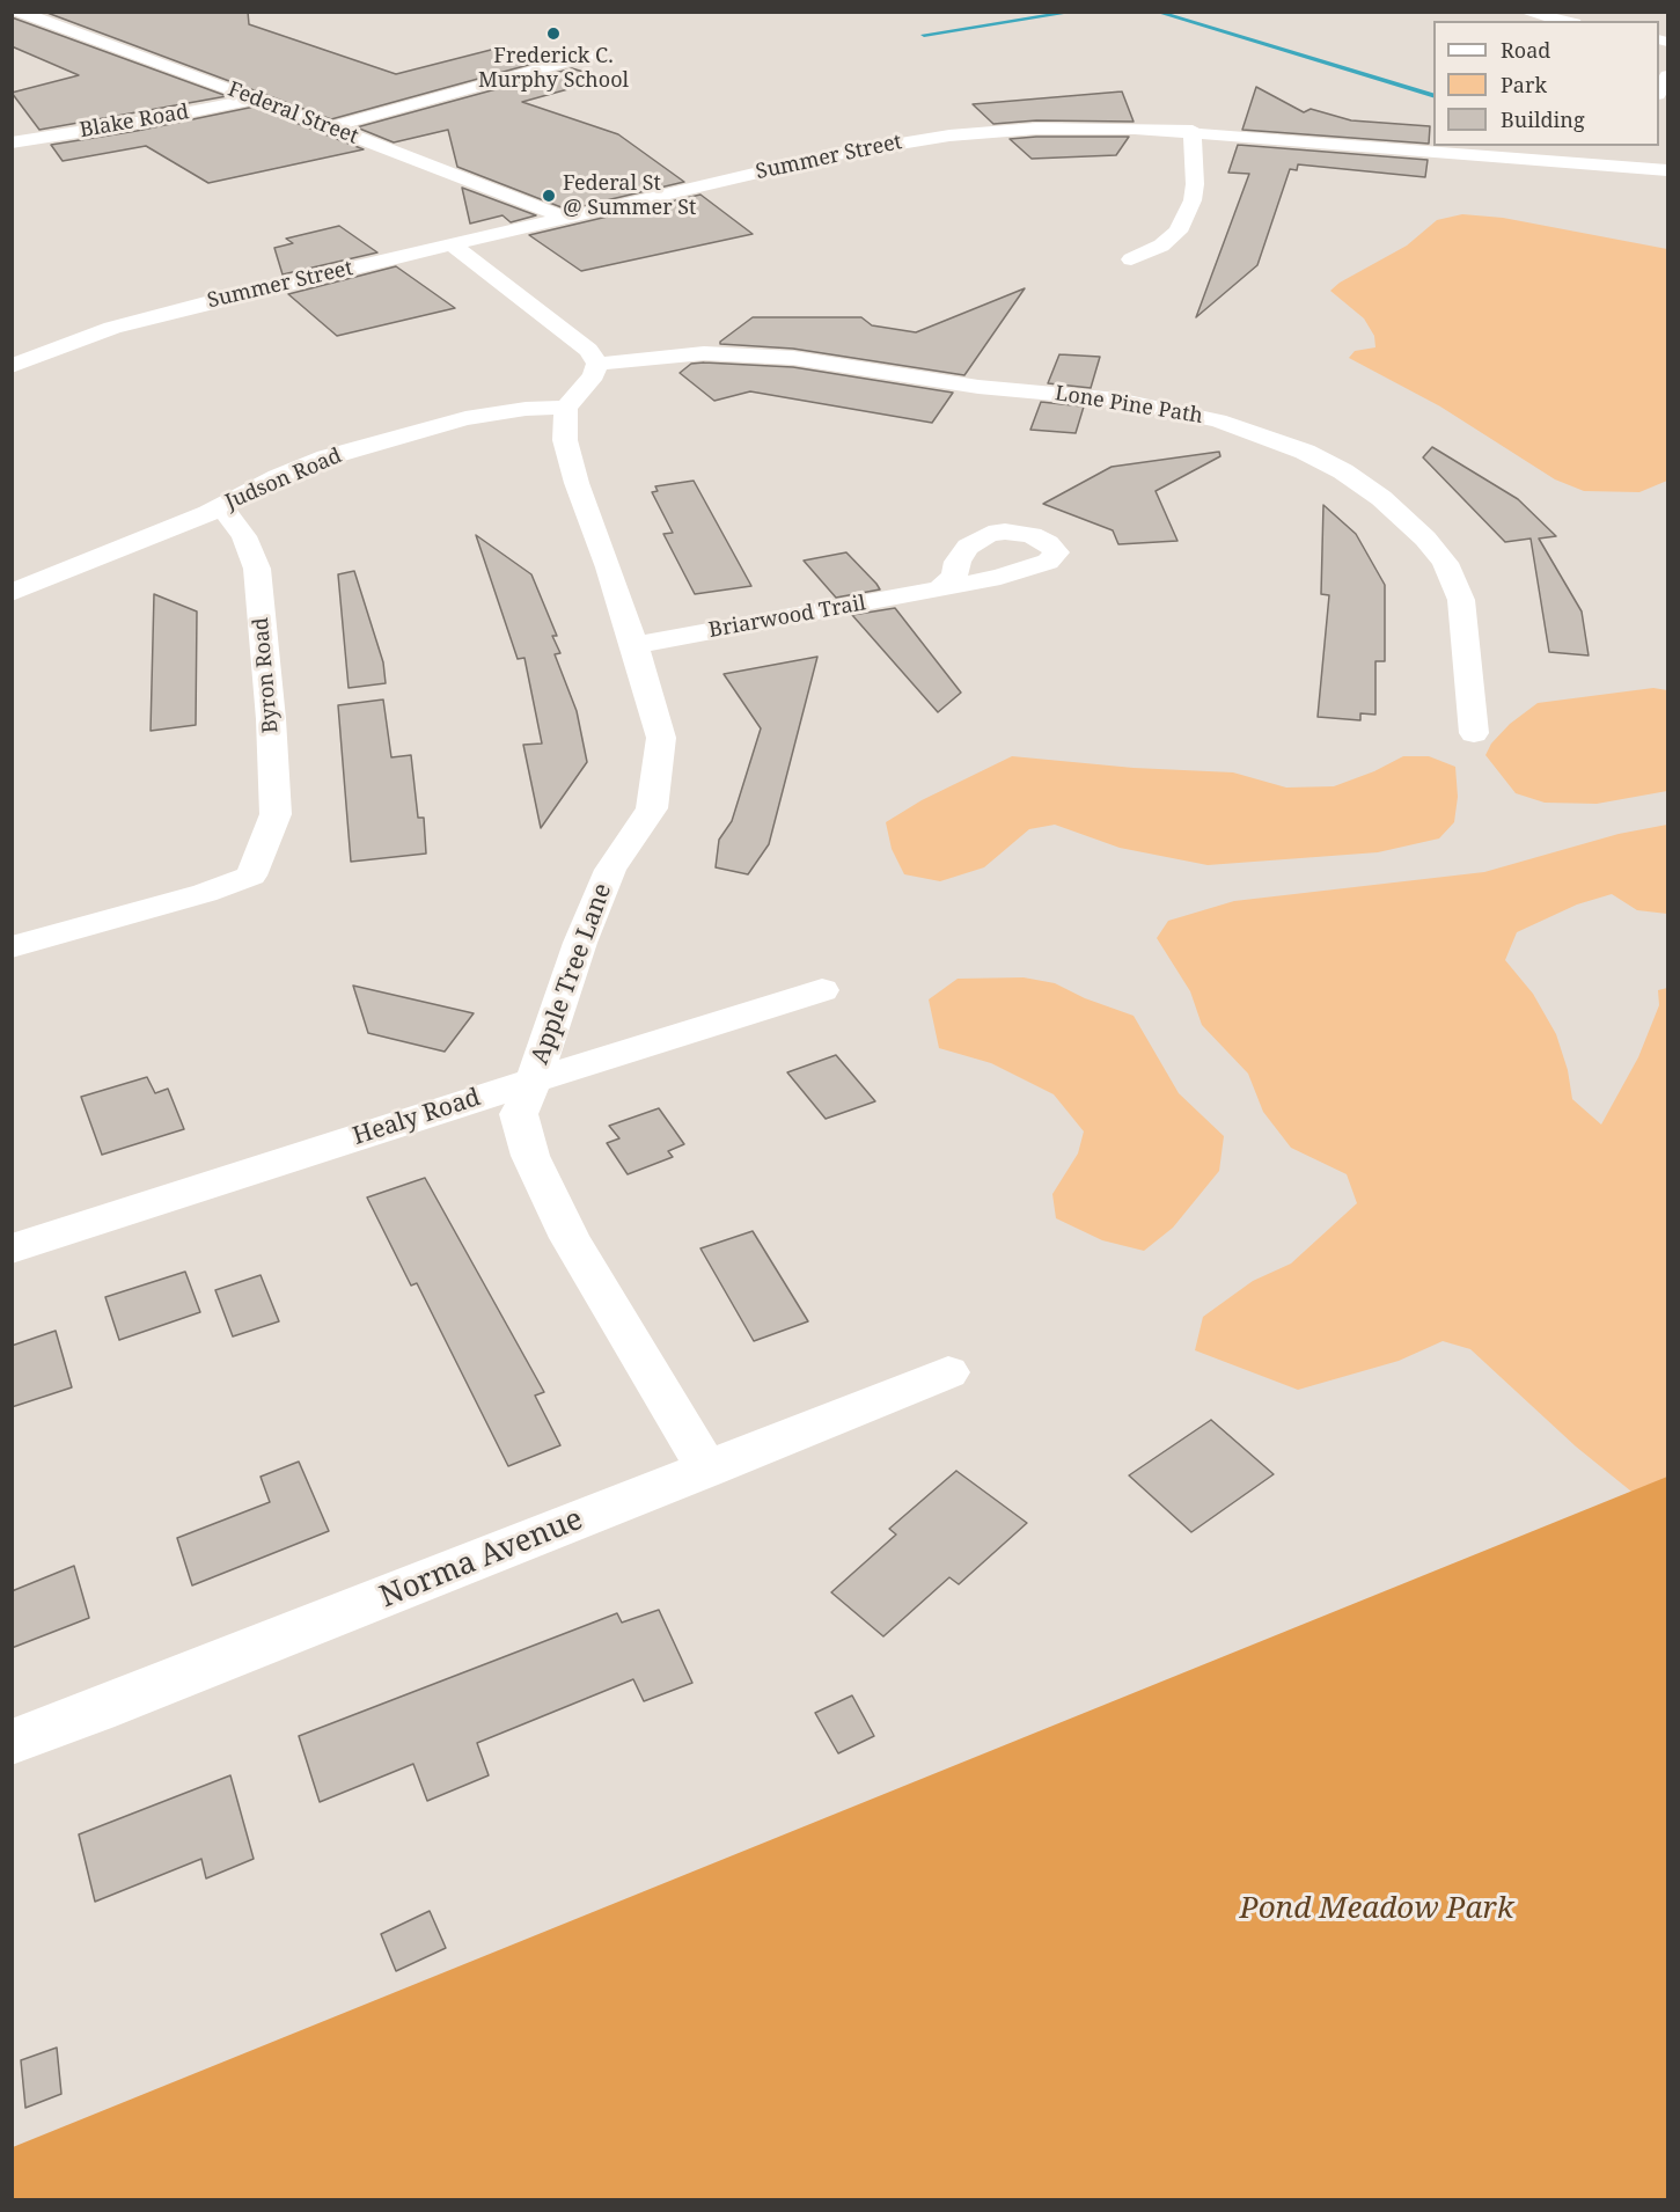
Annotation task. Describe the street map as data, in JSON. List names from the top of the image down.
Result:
{
  "streets": {
    "street": [
      "Federal Street",
      "Blake Road",
      "Summer Street",
      "Lone Pine Path",
      "Judson Road",
      "Briarwood Trail",
      "Byron Road",
      "Apple Tree Lane",
      "Healy Road",
      "Norma Avenue"
    ]
  },
  "crossings": [
    ["Federal Street", "Blake Road"],
    ["Federal Street", "Summer Street"],
    ["Judson Road", "Byron Road"],
    ["Judson Road", "Apple Tree Lane"],
    ["Briarwood Trail", "Apple Tree Lane"],
    ["Apple Tree Lane", "Healy Road"],
    ["Apple Tree Lane", "Norma Avenue"]
  ],
  "parks": ["Pond Meadow Park"],
  "places": ["Frederick C. Murphy School", "Federal St @ Summer St"],
  "legend": ["Road", "Park", "Building"]
}
